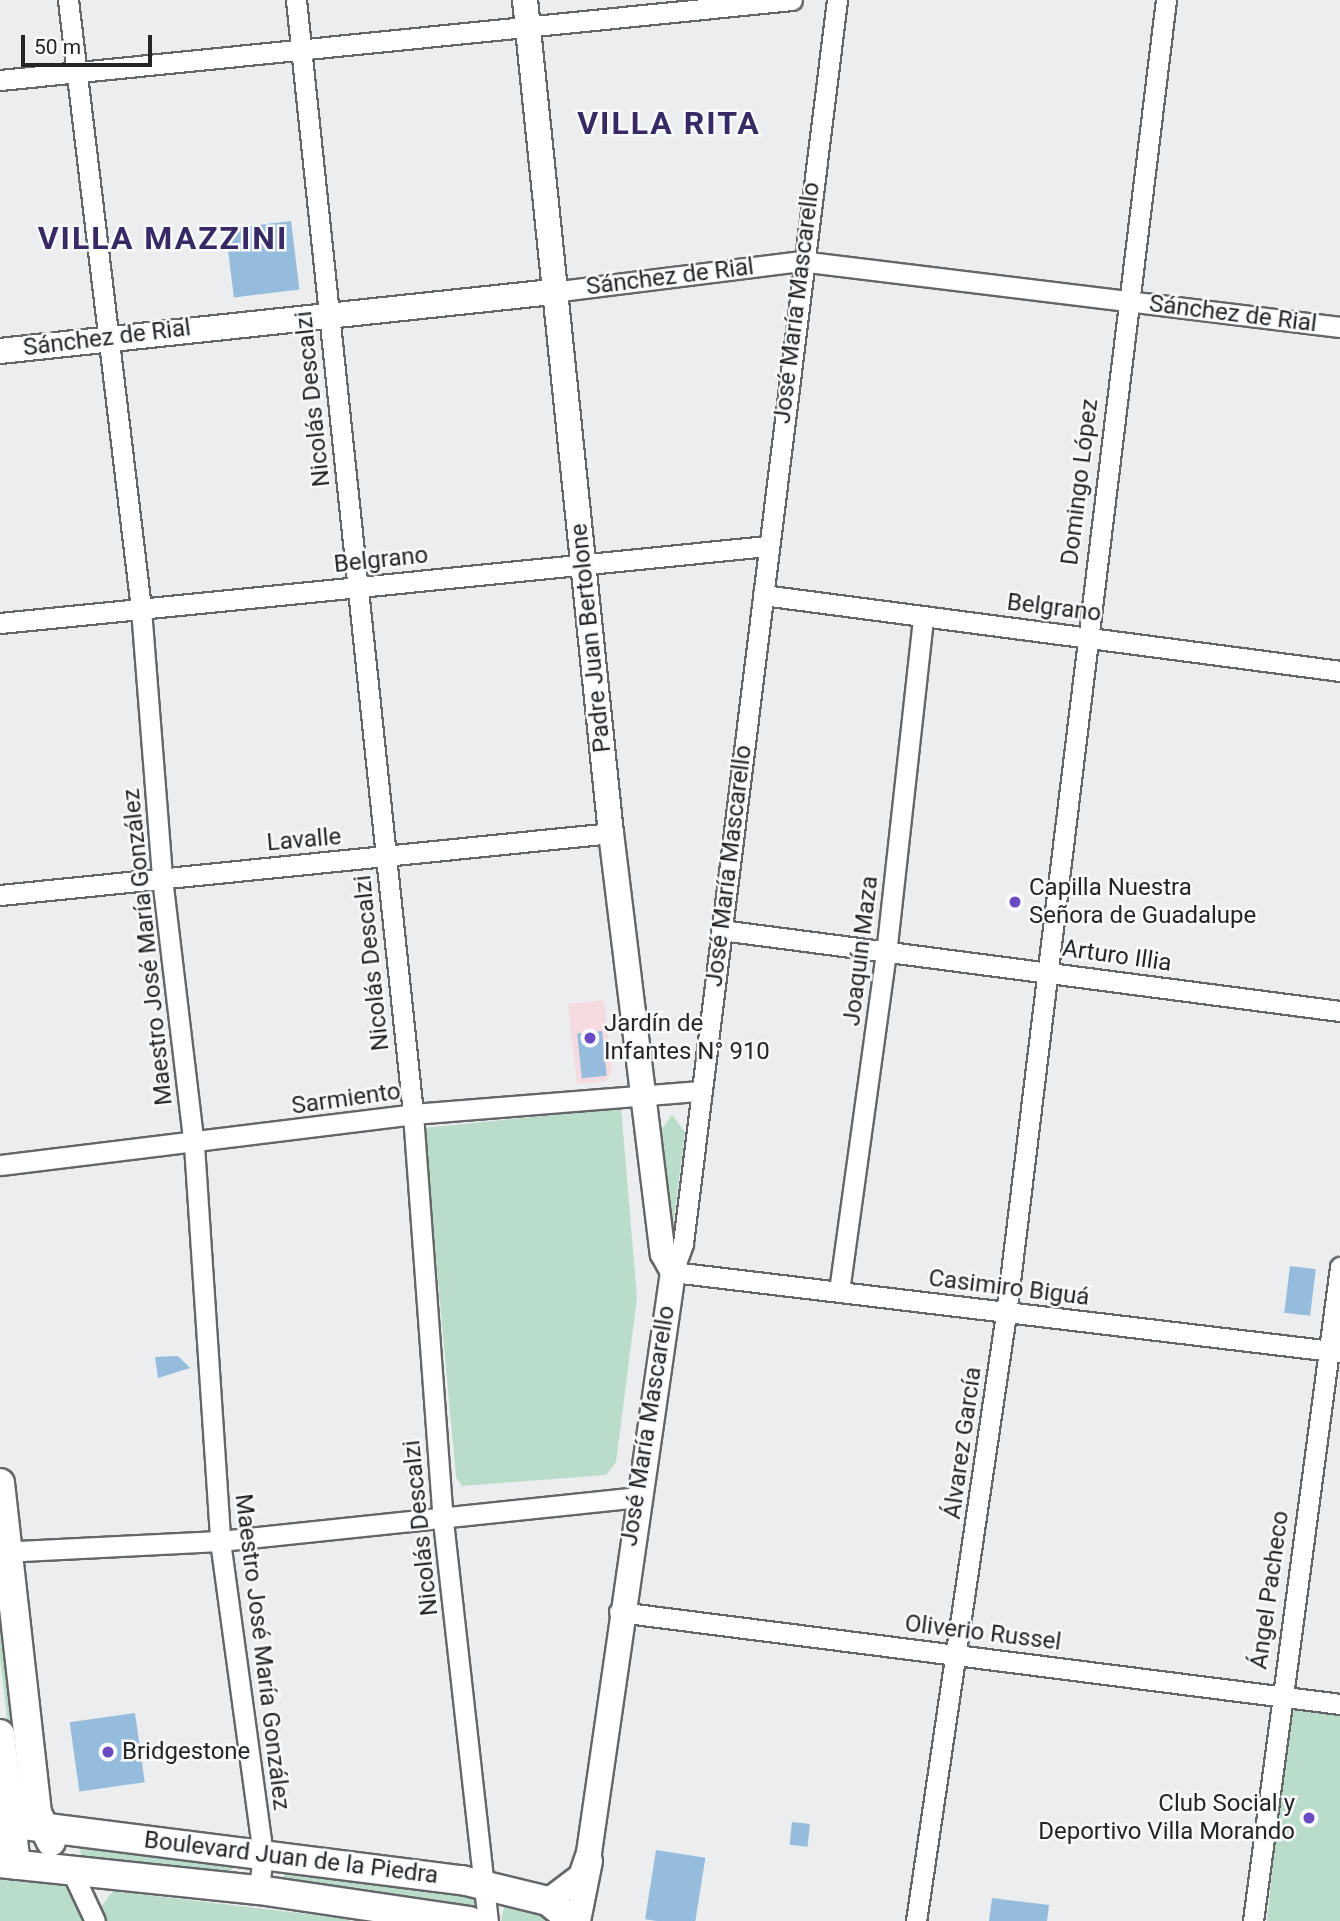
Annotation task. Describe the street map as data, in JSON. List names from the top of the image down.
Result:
{
  "streets": {
    "main road": ["Boulevard Juan de la Piedra"],
    "street": [
      "Sánchez de Rial",
      "José María Mascarello",
      "Nicolás Descalzi",
      "Domingo López",
      "Belgrano",
      "Padre Juan Bertolone",
      "Lavalle",
      "Maestro José María González",
      "Joaquín Maza",
      "Arturo Illia",
      "Sarmiento",
      "Casimiro Biguá",
      "Álvarez García",
      "Ángel Pacheco",
      "Oliverio Russel"
    ]
  },
  "crossings": [
    ["Sánchez de Rial", "José María Mascarello"],
    ["Sánchez de Rial", "Nicolás Descalzi"],
    ["Sánchez de Rial", "Domingo López"],
    ["Sánchez de Rial", "Padre Juan Bertolone"],
    ["Sánchez de Rial", "Maestro José María González"],
    ["José María Mascarello", "Belgrano"],
    ["José María Mascarello", "Padre Juan Bertolone"],
    ["José María Mascarello", "Arturo Illia"],
    ["José María Mascarello", "Sarmiento"],
    ["José María Mascarello", "Casimiro Biguá"],
    ["José María Mascarello", "Oliverio Russel"],
    ["José María Mascarello", "Boulevard Juan de la Piedra"],
    ["Nicolás Descalzi", "Belgrano"],
    ["Nicolás Descalzi", "Lavalle"],
    ["Nicolás Descalzi", "Sarmiento"],
    ["Nicolás Descalzi", "Boulevard Juan de la Piedra"],
    ["Domingo López", "Belgrano"],
    ["Domingo López", "Arturo Illia"],
    ["Domingo López", "Álvarez García"],
    ["Belgrano", "Padre Juan Bertolone"],
    ["Belgrano", "Maestro José María González"],
    ["Belgrano", "Joaquín Maza"],
    ["Padre Juan Bertolone", "Lavalle"],
    ["Padre Juan Bertolone", "Sarmiento"],
    ["Padre Juan Bertolone", "Casimiro Biguá"],
    ["Lavalle", "Maestro José María González"],
    ["Maestro José María González", "Sarmiento"],
    ["Maestro José María González", "Boulevard Juan de la Piedra"],
    ["Joaquín Maza", "Arturo Illia"],
    ["Joaquín Maza", "Casimiro Biguá"],
    ["Arturo Illia", "Álvarez García"],
    ["Casimiro Biguá", "Álvarez García"],
    ["Casimiro Biguá", "Ángel Pacheco"],
    ["Álvarez García", "Oliverio Russel"],
    ["Ángel Pacheco", "Oliverio Russel"]
  ],
  "districts": ["VILLA RITA", "VILLA MAZZINI"],
  "places": [
    "Capilla Nuestra Señora de Guadalupe",
    "Jardín de Infantes N° 910",
    "Bridgestone",
    "Club Social y Deportivo Villa Morando"
  ],
  "scale_bar": "50 m"
}
